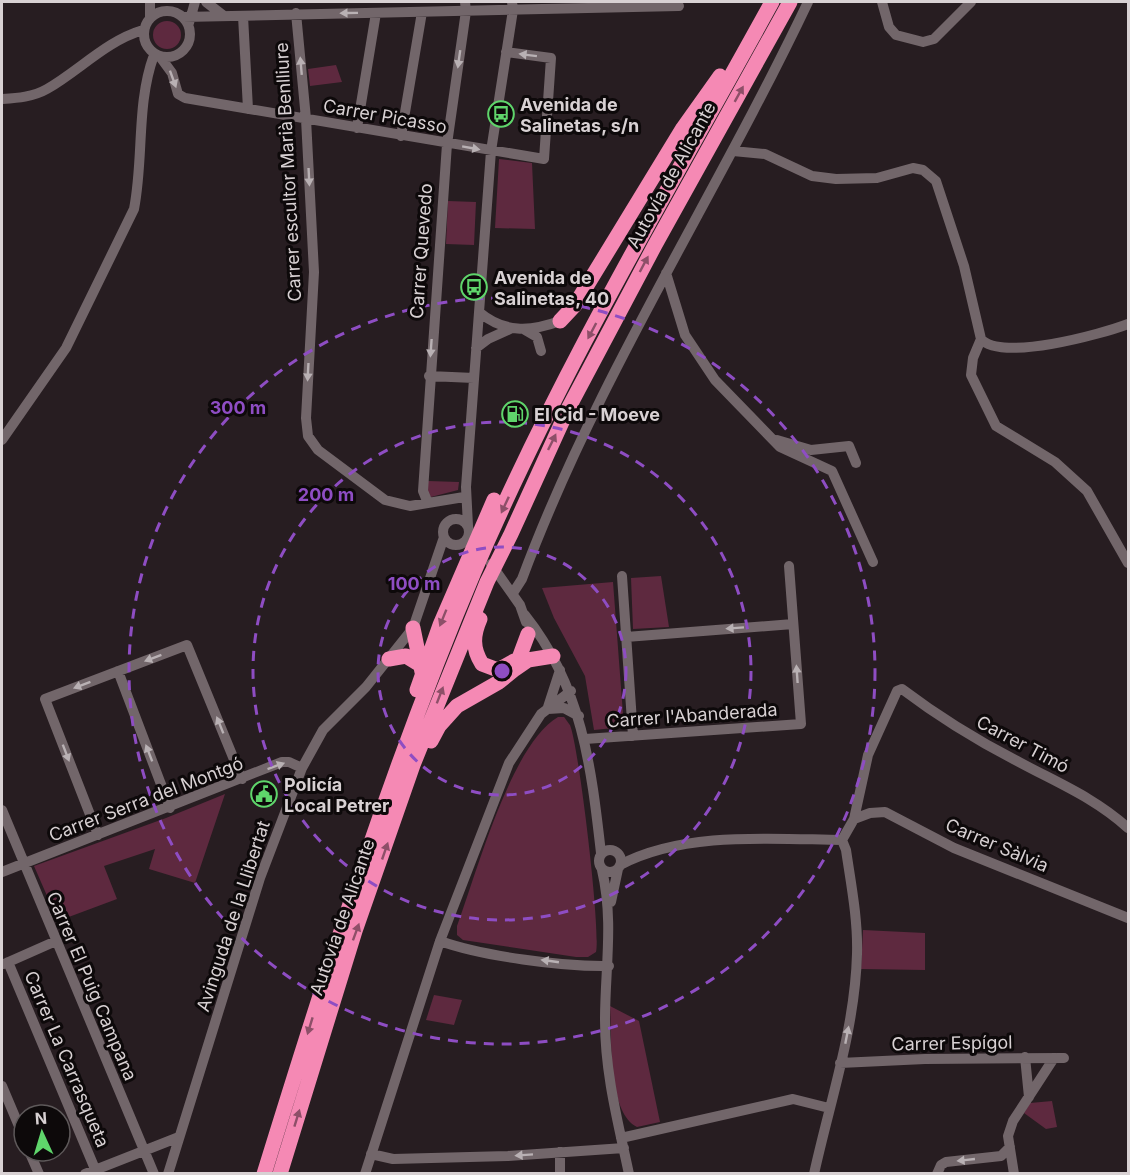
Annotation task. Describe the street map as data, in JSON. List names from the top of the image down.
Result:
{
  "streets": {
    "highway": ["Autovía de Alicante"],
    "street": [
      "Carrer Picasso",
      "Carrer escultor Marià Benlliure",
      "Carrer Quevedo",
      "Carrer l'Abanderada",
      "Carrer Timó",
      "Carrer Serra del Montgó",
      "Carrer Sàlvia",
      "Avinguda de la Llibertat",
      "Carrer El Puig Campana",
      "Carrer Espígol",
      "Carrer La Carrasqueta"
    ]
  },
  "crossings": [
    ["Carrer Picasso", "Carrer escultor Marià Benlliure"],
    ["Carrer Picasso", "Carrer Quevedo"],
    ["Carrer escultor Marià Benlliure", "Carrer Quevedo"],
    ["Carrer escultor Marià Benlliure", "Avinguda de la Llibertat"],
    ["Autovía de Alicante", "Avinguda de la Llibertat"],
    ["Carrer Timó", "Carrer Sàlvia"],
    ["Carrer Serra del Montgó", "Avinguda de la Llibertat"],
    ["Carrer Serra del Montgó", "Carrer El Puig Campana"]
  ],
  "places": {
    "bus stop": ["Avenida de Salinetas, s/n", "Avenida de Salinetas, 40"],
    "fuel station": ["El Cid - Moeve"],
    "public building": ["Policía Local Petrer"]
  },
  "north": "top",
  "rings": ["300 m", "200 m", "100 m"]
}
